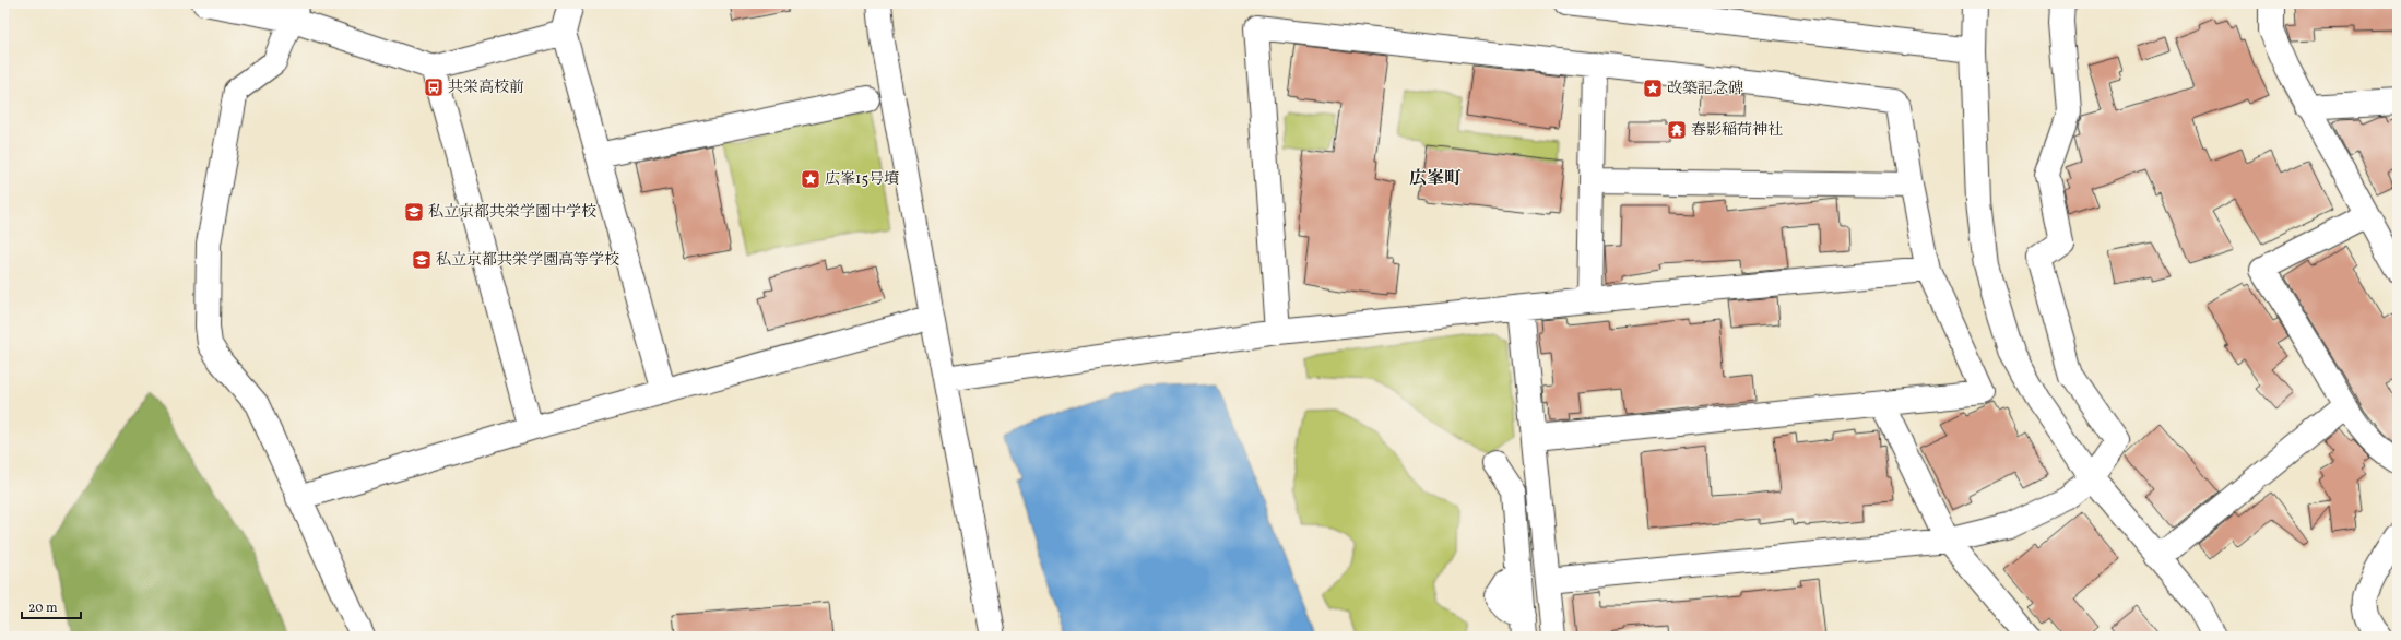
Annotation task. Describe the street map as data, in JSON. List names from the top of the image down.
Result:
{
  "districts": ["広峯町"],
  "places": {
    "bus stop": ["共栄高校前"],
    "place": ["改築記念碑", "広峯15号墳"],
    "temple": ["春影稲荷神社"],
    "school or university": ["私立京都共栄学園中学校", "私立京都共栄学園高等学校"]
  },
  "scale_bar": "20 m"
}
